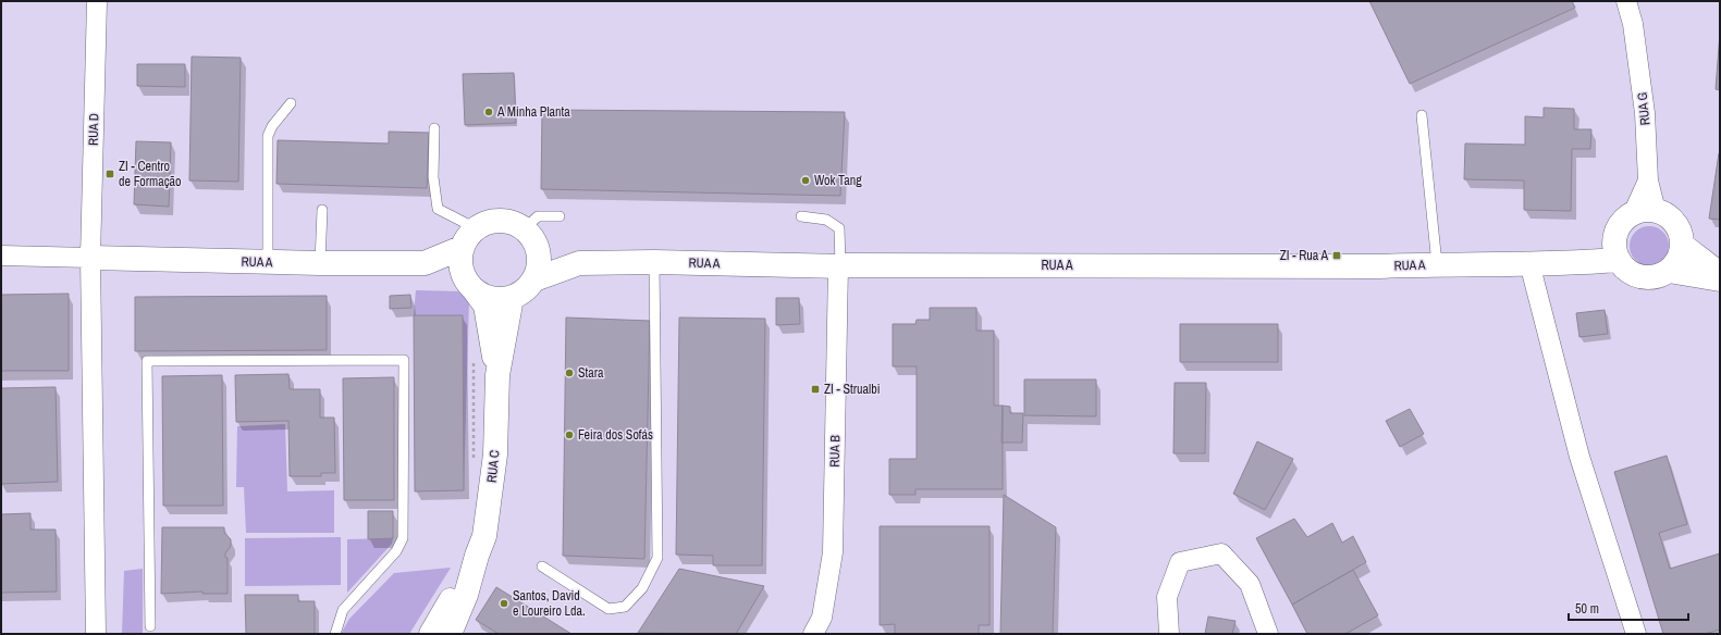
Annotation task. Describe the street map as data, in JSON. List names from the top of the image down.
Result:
{
  "streets": {
    "street": [
      "RUA G",
      "RUA D",
      "RUA A",
      "RUA B",
      "RUA C"
    ]
  },
  "crossings": [
    ["RUA G", "RUA A"],
    ["RUA D", "RUA A"],
    ["RUA A", "RUA B"],
    ["RUA A", "RUA C"]
  ],
  "places": {
    "other": [
      "A Minha Planta",
      "Wok Tang",
      "Stara",
      "Feira dos Sofás",
      "Santos, David e Loureiro Lda."
    ],
    "transit": ["ZI - Centro de Formação", "ZI - Rua A", "ZI - Strualbi"]
  },
  "scale_bar": "50 m"
}
